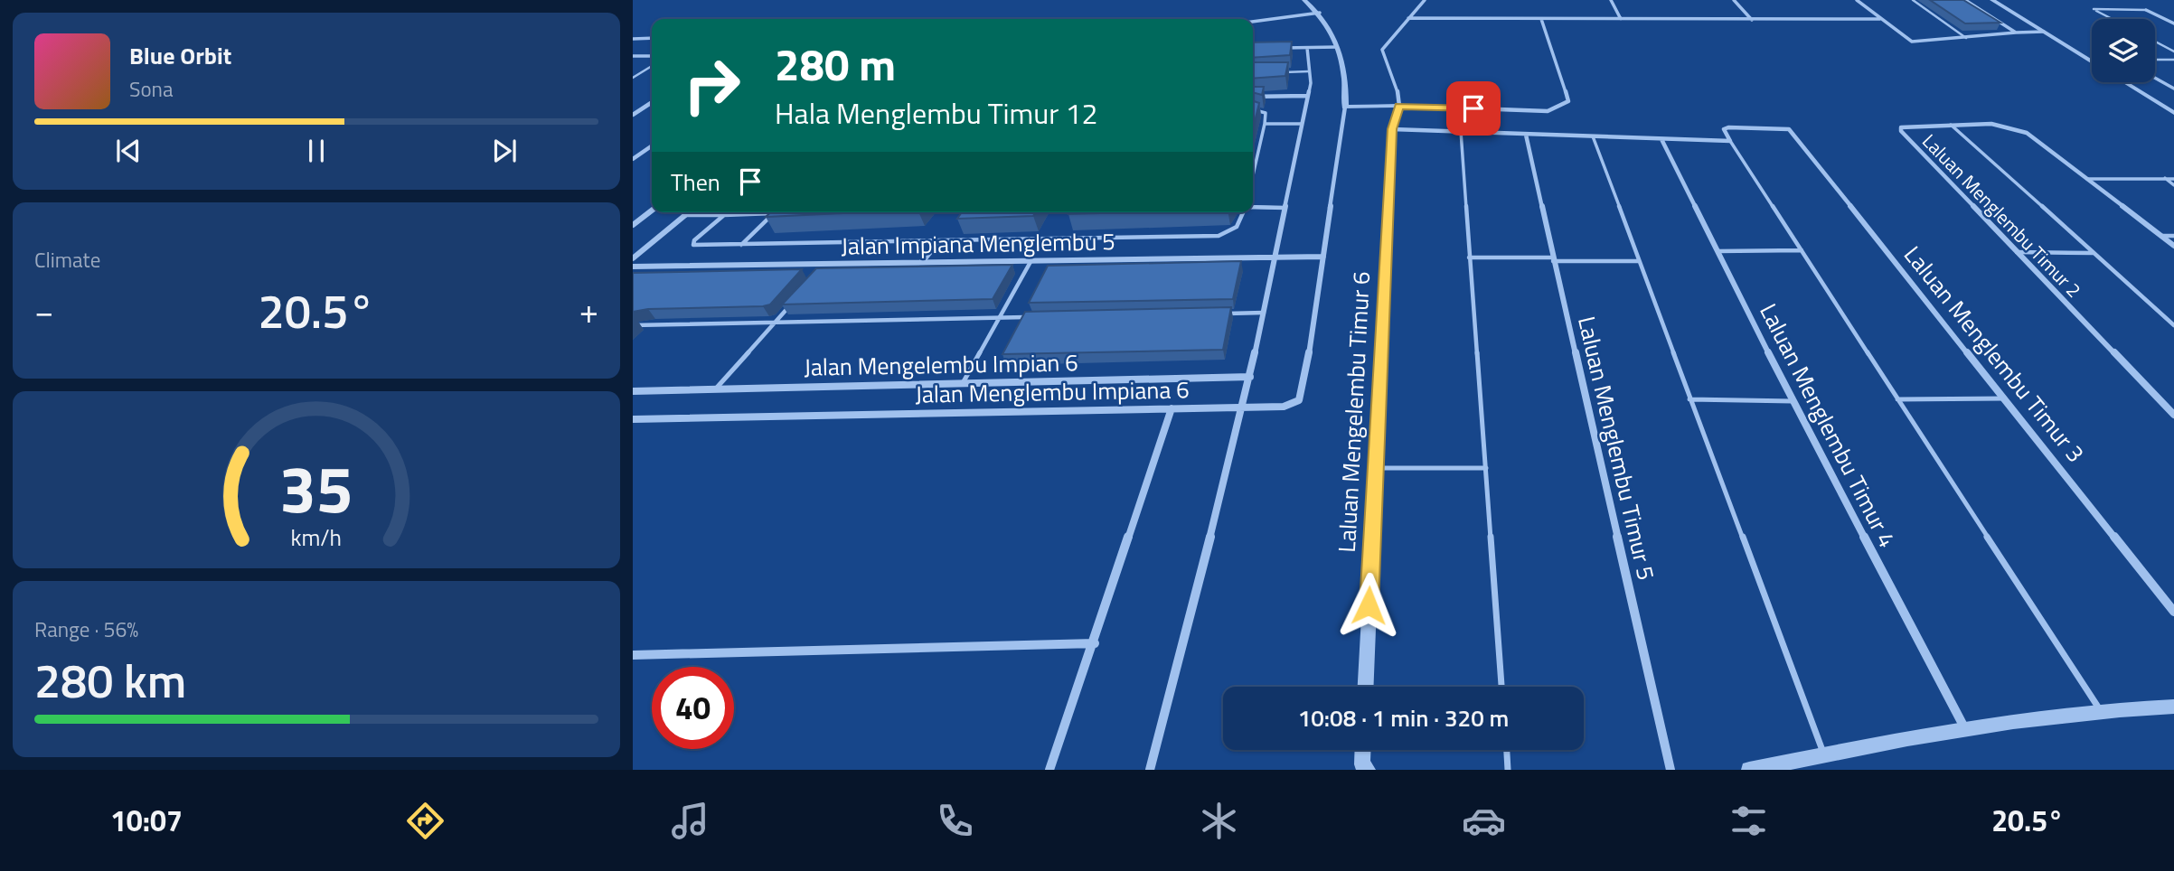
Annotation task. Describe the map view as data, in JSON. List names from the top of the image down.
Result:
{
  "streets": {
    "street": [
      "Laluan Menglembu Timur 2",
      "Jalan Impiana Menglembu 5",
      "Laluan Menglembu Timur 3",
      "Jalan Mengelembu Impian 6",
      "Jalan Menglembu Impiana 6",
      "Laluan Mengelembu Timur 6",
      "Laluan Menglembu Timur 4",
      "Laluan Menglembu Timur 5"
    ]
  },
  "crossings": [
    ["Jalan Impiana Menglembu 5", "Jalan Menglembu Impiana 6"]
  ],
  "page": {
    "turn": ["280 m", "Hala Menglembu Timur 12"],
    "song": ["Blue Orbit", "Sona"],
    "then": "Then",
    "tile": [
      "Climate",
      ["Range · 56%", "280 km"]
    ],
    "heat": ["−", "20.5°", "+"],
    "limit": "40",
    "trip": "10:08 · 1 min · 320 m",
    "tabs": ["10:07", "20.5°"],
    "gauge": ["35", "km/h"]
  }
}
